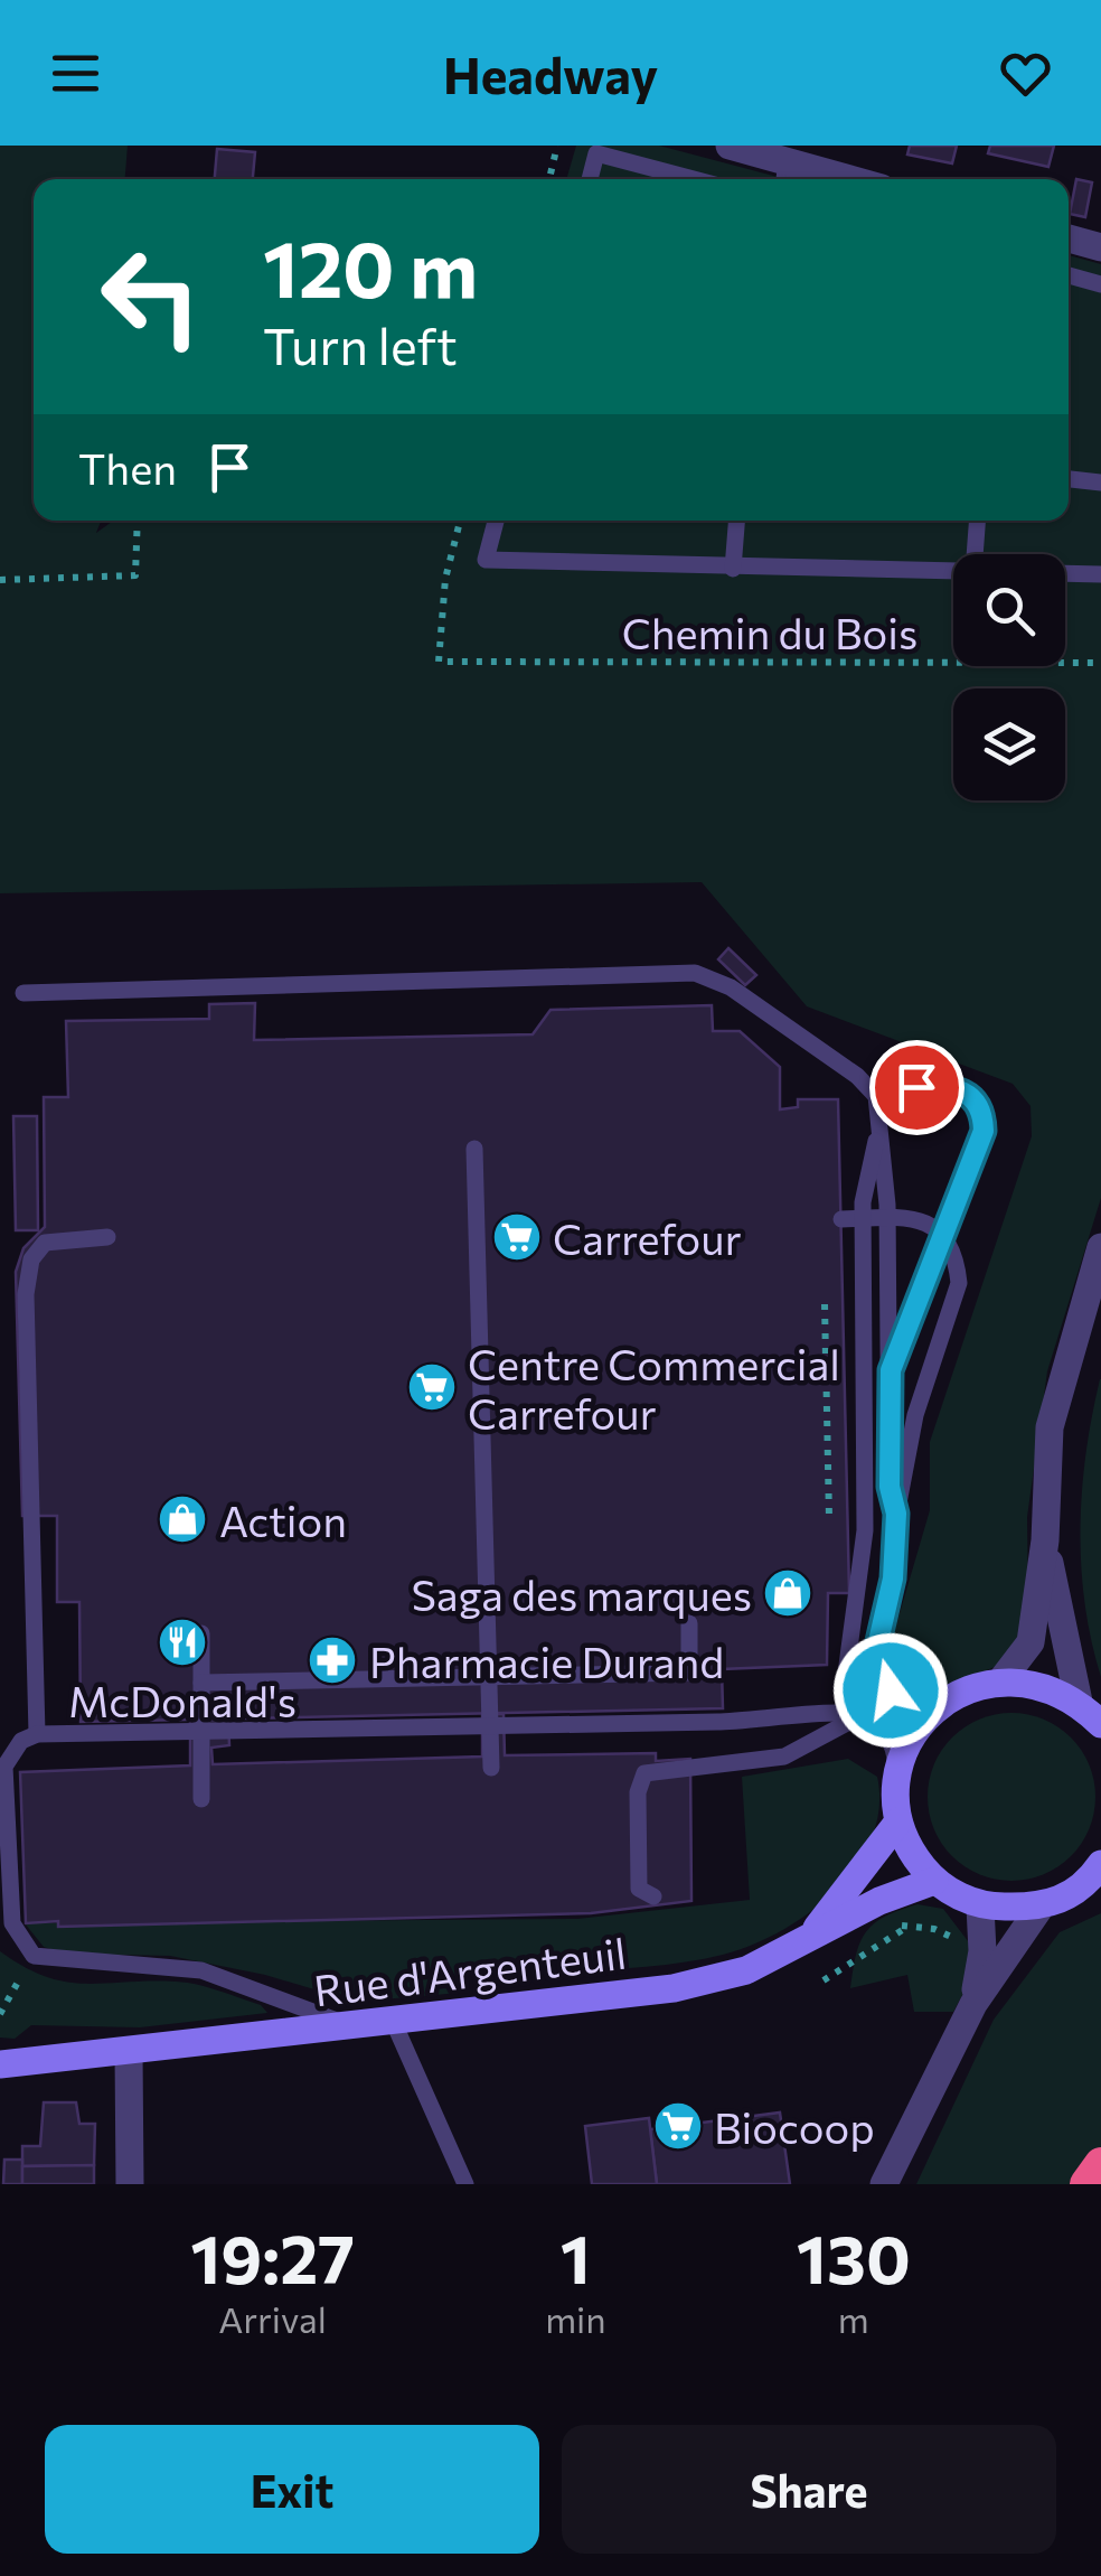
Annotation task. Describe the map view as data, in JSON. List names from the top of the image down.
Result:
{
  "streets": {
    "street": ["Rue d'Argenteuil"],
    "path": ["Chemin du Bois"]
  },
  "places": {
    "supermarket": ["Carrefour", "Centre Commercial Carrefour", "Biocoop"],
    "shop": ["Action", "Saga des marques"],
    "restaurant": ["McDonald's"],
    "pharmacy": ["Pharmacie Durand"]
  },
  "page": {
    "header": "Headway",
    "turn": ["120 m", "Turn left"],
    "then": "Then",
    "eta": [
      "19:27",
      "Arrival",
      "1",
      "min",
      "130",
      "m"
    ],
    "buttons": ["Exit", "Share"]
  }
}
